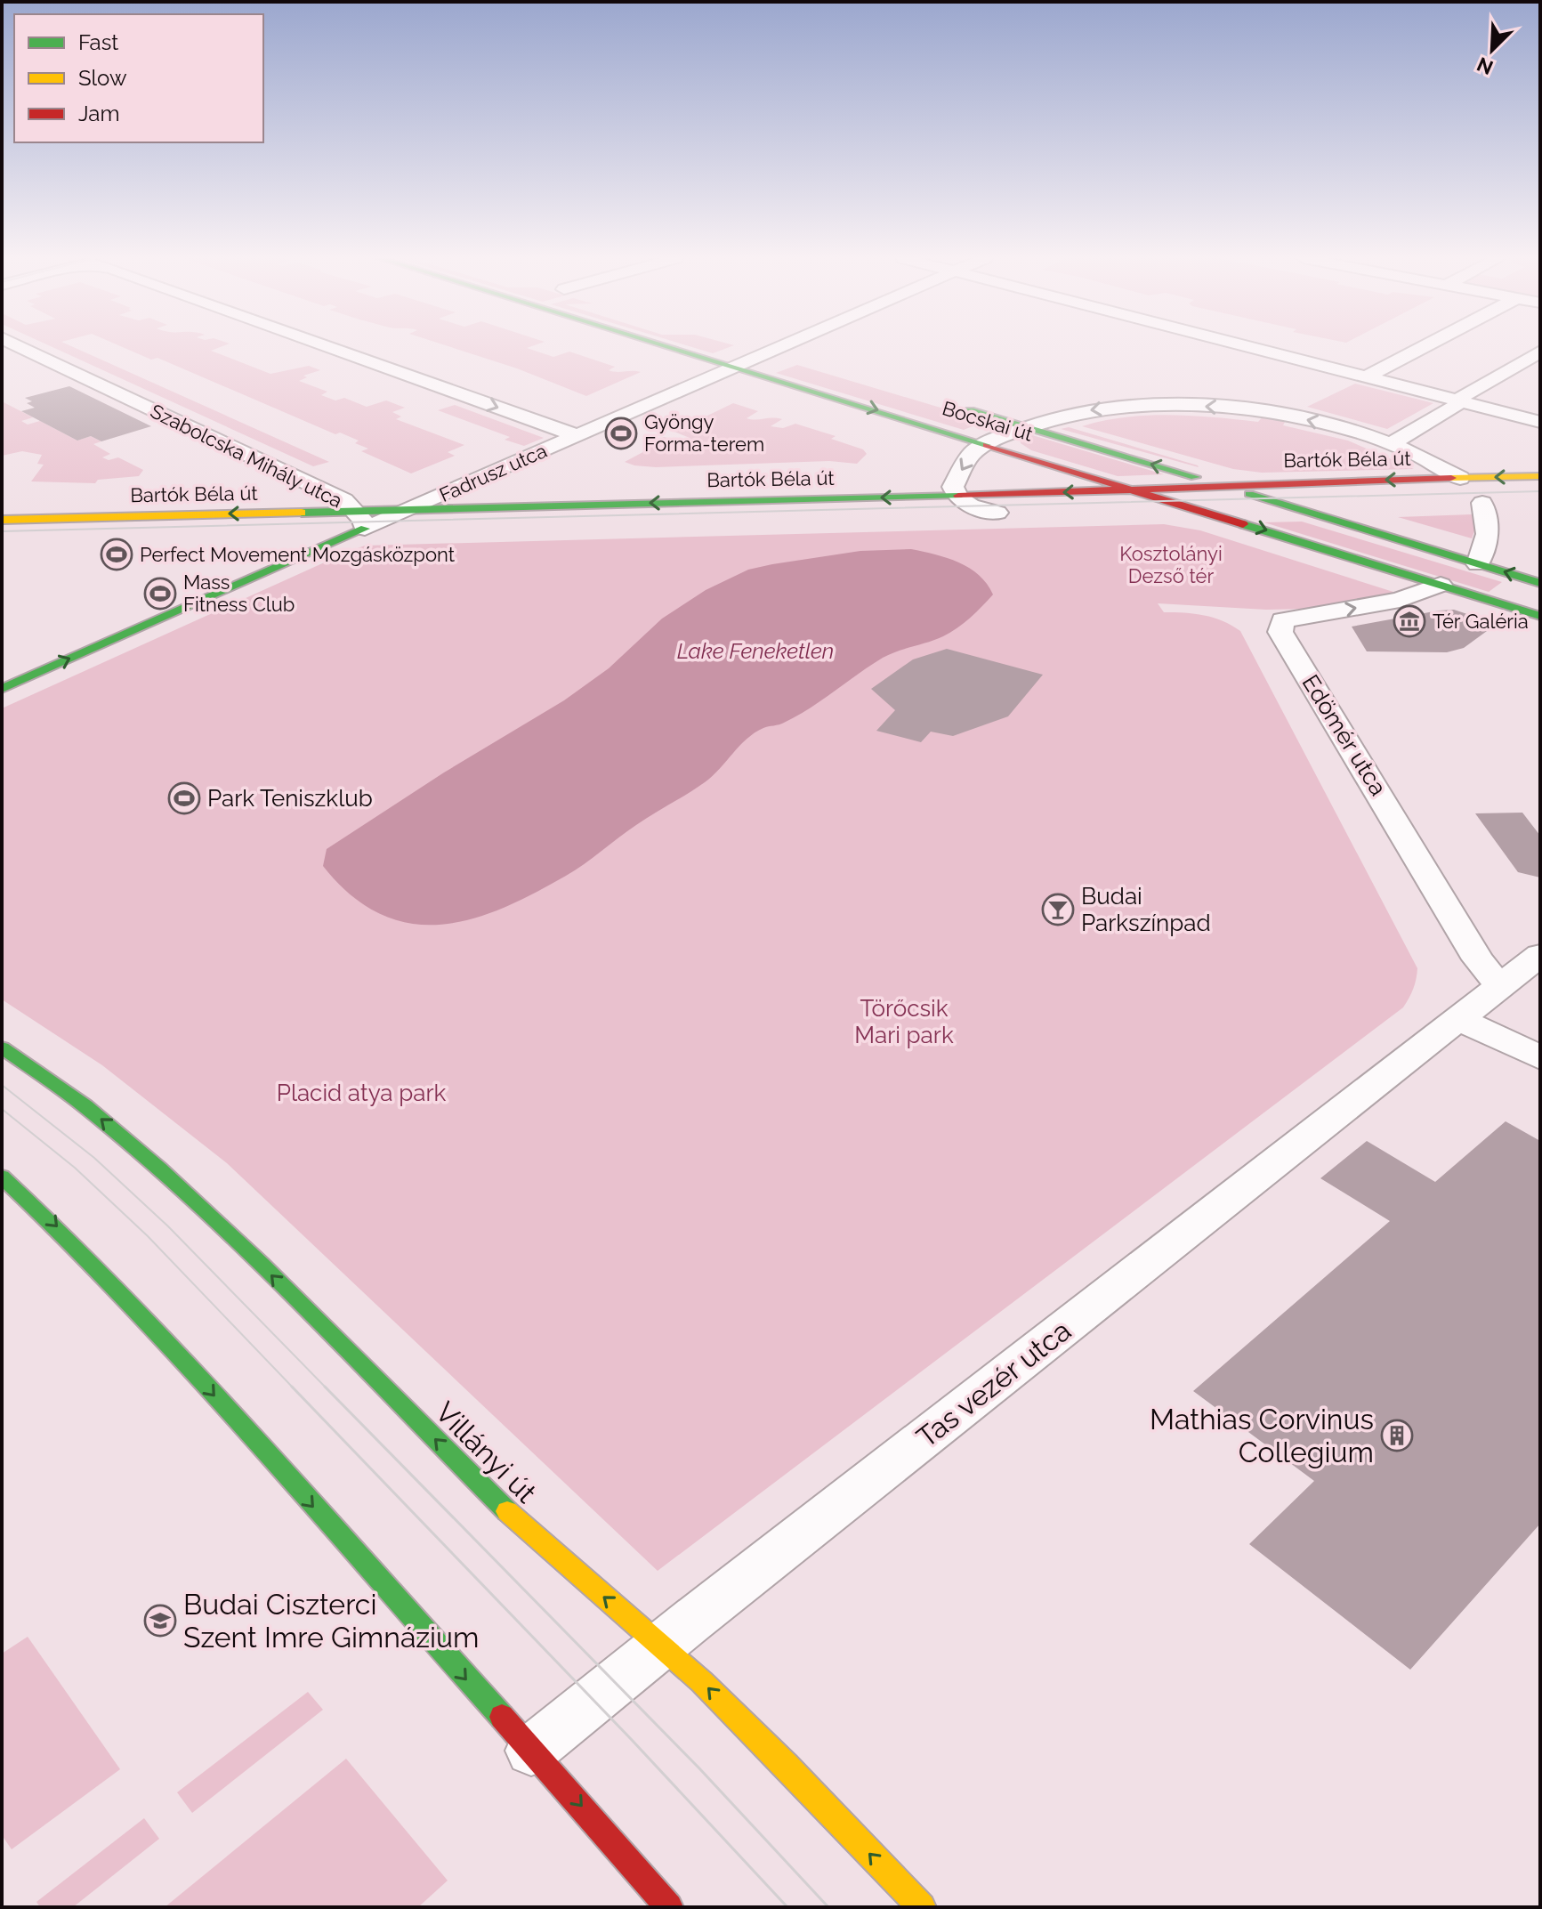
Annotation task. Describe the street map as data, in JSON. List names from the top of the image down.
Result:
{
  "streets": {
    "main road": [
      "Bocskai út",
      "Bartók Béla út",
      "Fadrusz utca",
      "Villányi út"
    ],
    "street": ["Szabolcska Mihály utca", "Edömér utca", "Tas vezér utca"]
  },
  "crossings": [
    ["Bocskai út", "Bartók Béla út"],
    ["Bocskai út", "Fadrusz utca"],
    ["Bocskai út", "Edömér utca"],
    ["Szabolcska Mihály utca", "Bartók Béla út"],
    ["Szabolcska Mihály utca", "Fadrusz utca"],
    ["Bartók Béla út", "Fadrusz utca"],
    ["Edömér utca", "Tas vezér utca"],
    ["Tas vezér utca", "Villányi út"]
  ],
  "one_way": ["Bartók Béla út", "Fadrusz utca"],
  "water": ["Lake Feneketlen"],
  "parks": ["Kosztolányi Dezső tér", "Törőcsik Mari park", "Placid atya park"],
  "places": {
    "sports": [
      "Gyöngy Forma-terem",
      "Perfect Movement Mozgásközpont",
      "Mass Fitness Club",
      "Park Teniszklub"
    ],
    "museum": ["Tér Galéria"],
    "bar": ["Budai Parkszínpad"],
    "building": ["Mathias Corvinus Collegium"],
    "school or university": ["Budai Ciszterci Szent Imre Gimnázium"]
  },
  "legend": ["Fast", "Slow", "Jam"],
  "north": "bottom left"
}
